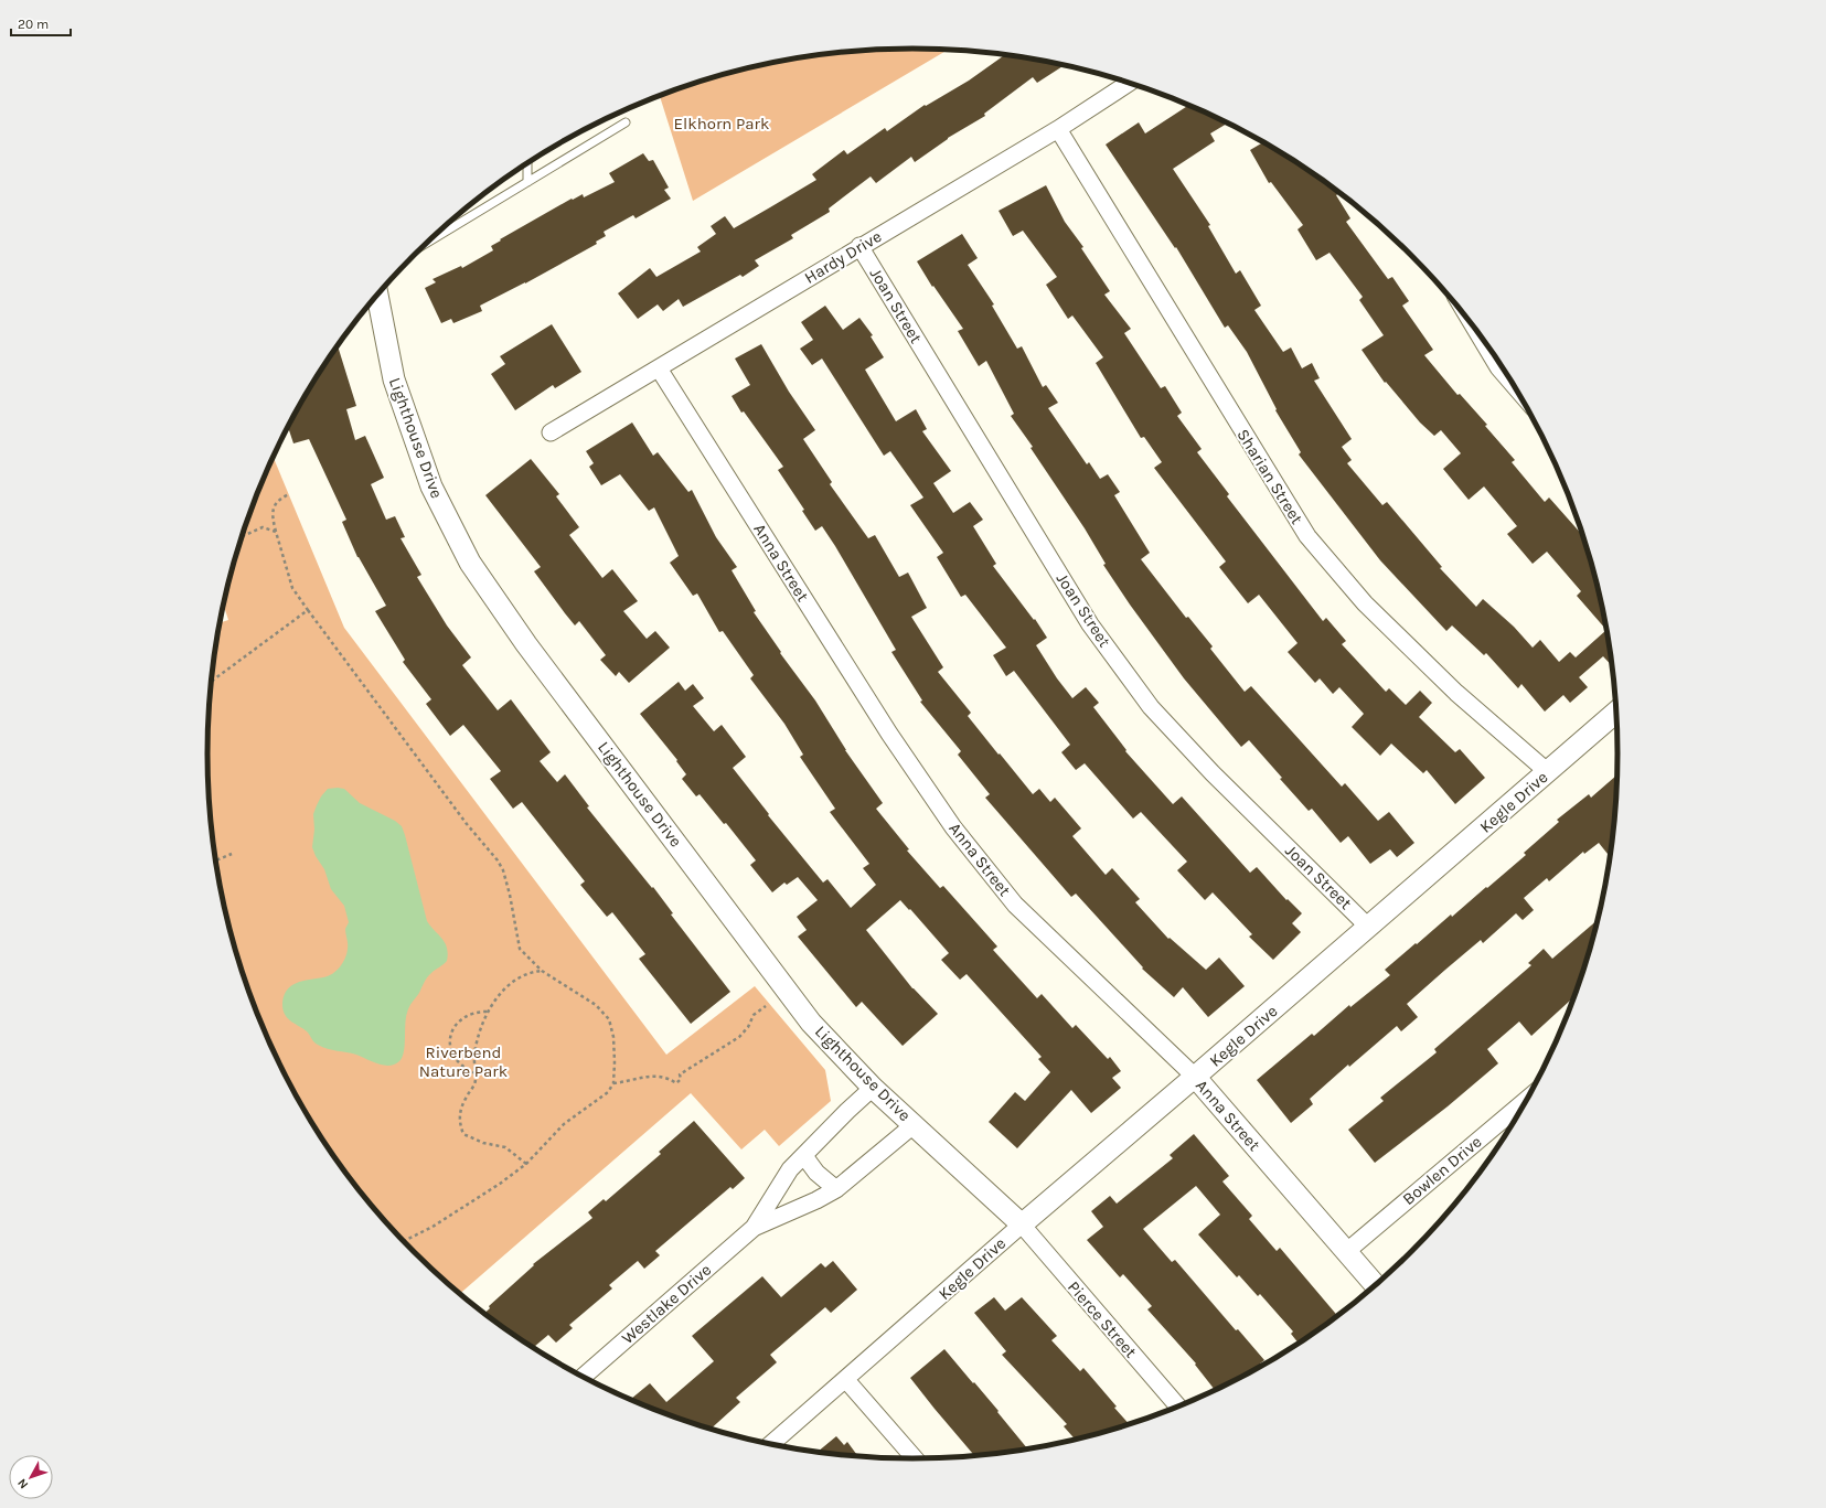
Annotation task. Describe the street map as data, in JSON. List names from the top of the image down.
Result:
{
  "streets": {
    "street": [
      "Hardy Drive",
      "Joan Street",
      "Lighthouse Drive",
      "Sharian Street",
      "Anna Street",
      "Kegle Drive",
      "Bowlen Drive",
      "Westlake Drive",
      "Pierce Street"
    ]
  },
  "crossings": [
    ["Hardy Drive", "Joan Street"],
    ["Hardy Drive", "Sharian Street"],
    ["Hardy Drive", "Anna Street"],
    ["Joan Street", "Kegle Drive"],
    ["Lighthouse Drive", "Kegle Drive"],
    ["Lighthouse Drive", "Westlake Drive"],
    ["Lighthouse Drive", "Pierce Street"],
    ["Sharian Street", "Kegle Drive"],
    ["Anna Street", "Kegle Drive"],
    ["Anna Street", "Bowlen Drive"],
    ["Kegle Drive", "Pierce Street"]
  ],
  "parks": ["Elkhorn Park", "Riverbend Nature Park"],
  "scale_bar": "20 m",
  "north": "bottom left"
}
